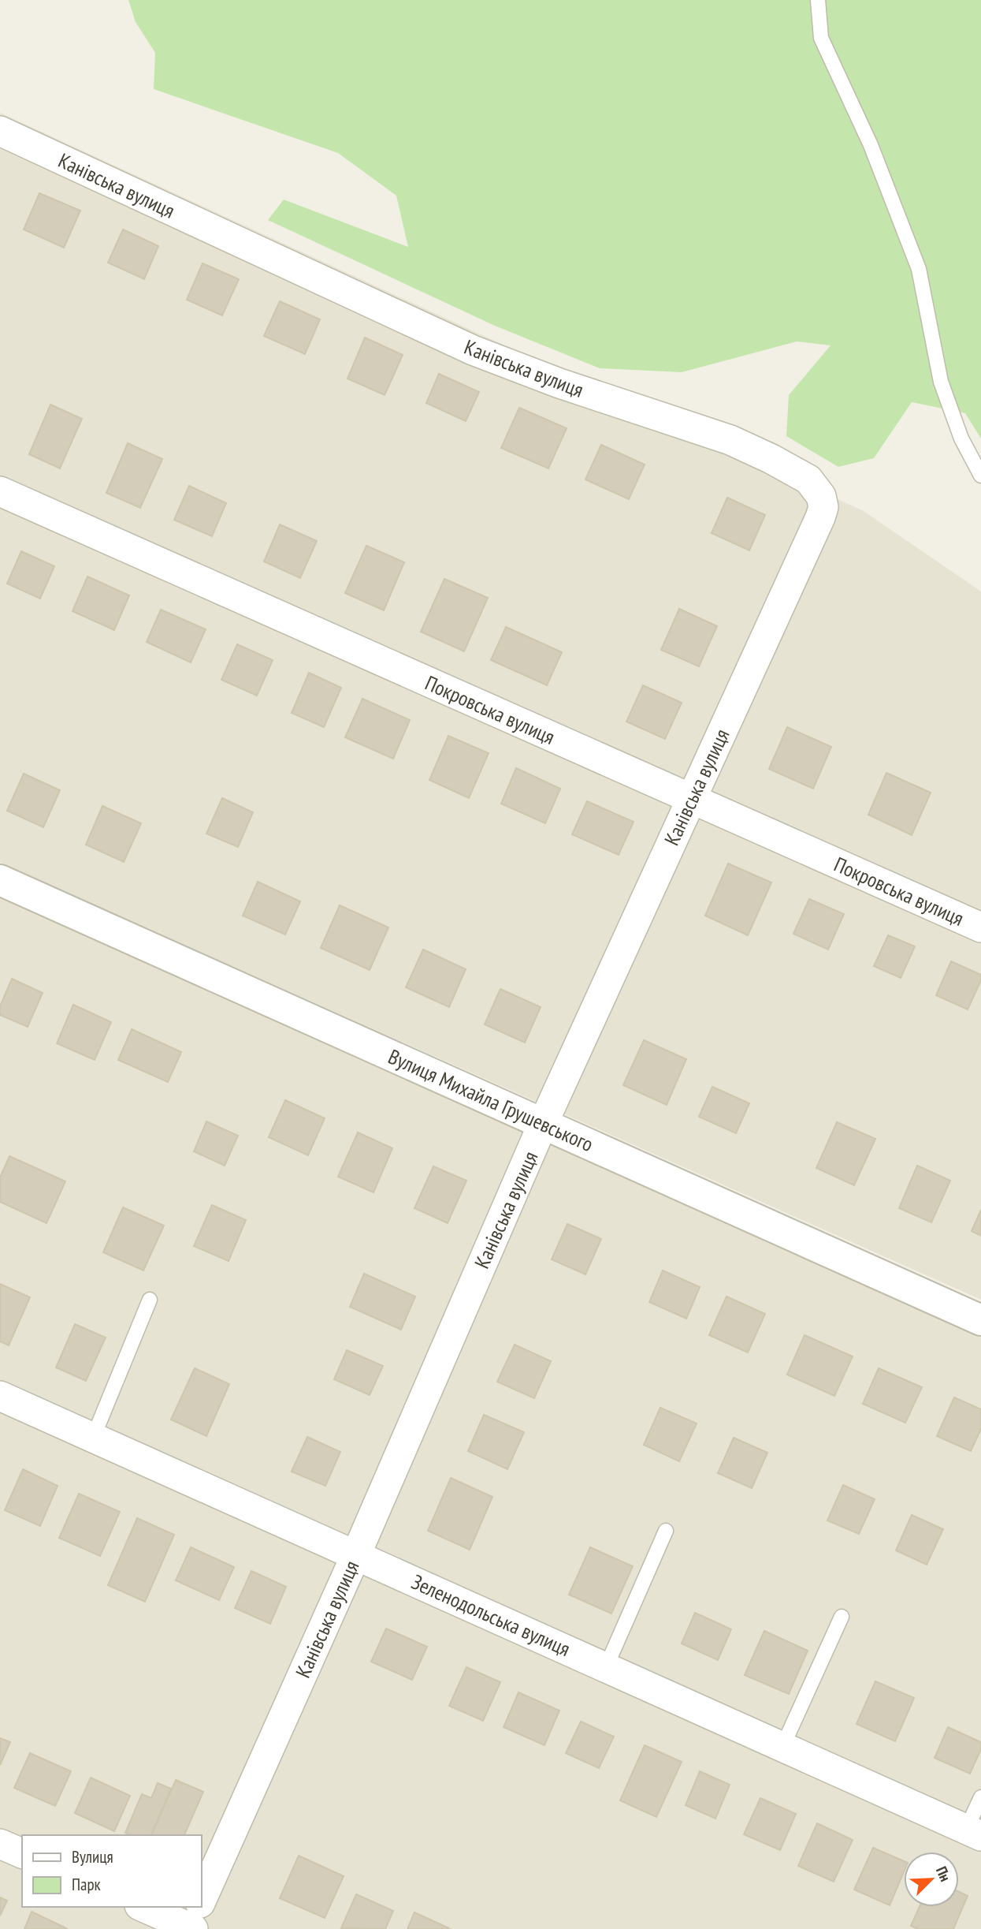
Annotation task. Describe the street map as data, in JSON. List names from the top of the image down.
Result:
{
  "streets": {
    "street": [
      "Канівська вулиця",
      "Покровська вулиця",
      "Вулиця Михайла Грушевського",
      "Зеленодольська вулиця"
    ]
  },
  "crossings": [
    ["Канівська вулиця", "Покровська вулиця"],
    ["Канівська вулиця", "Вулиця Михайла Грушевського"],
    ["Канівська вулиця", "Зеленодольська вулиця"]
  ],
  "legend": ["Вулиця", "Парк"],
  "north": "top right"
}
